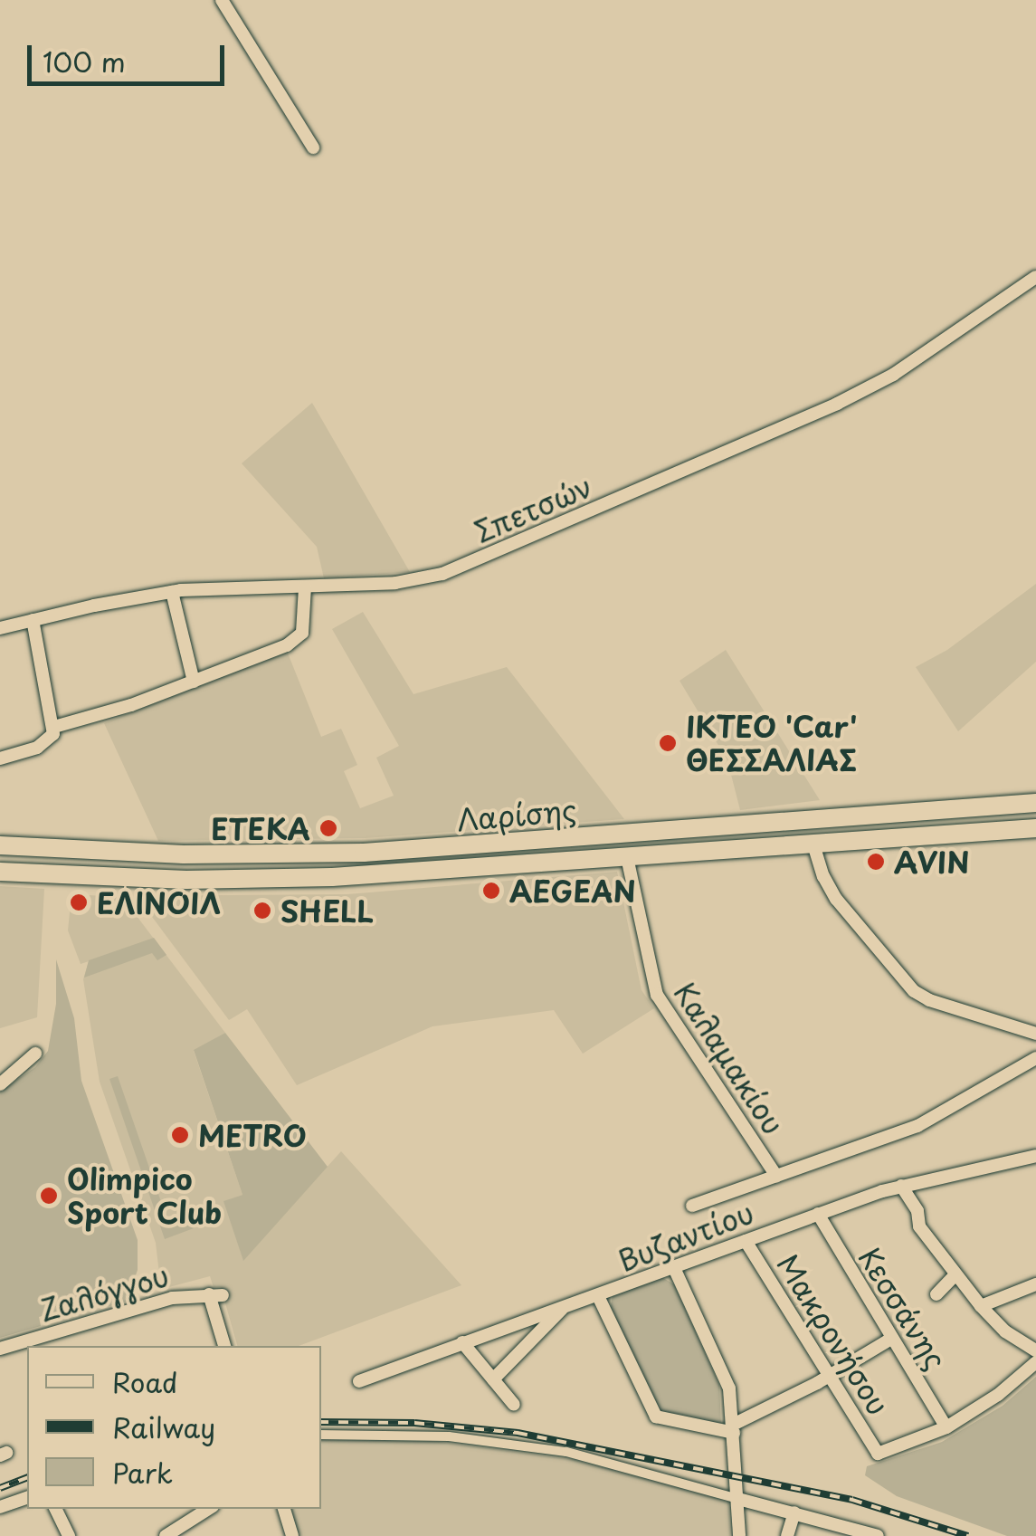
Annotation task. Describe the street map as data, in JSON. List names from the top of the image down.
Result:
{
  "streets": {
    "main road": ["Λαρίσης"],
    "street": [
      "Σπετσών",
      "Καλαμακίου",
      "Βυζαντίου",
      "Ζαλόγγου",
      "Κεσσάνης",
      "Μακρονήσου"
    ]
  },
  "crossings": [
    ["Λαρίσης", "Καλαμακίου"],
    ["Βυζαντίου", "Κεσσάνης"],
    ["Βυζαντίου", "Μακρονήσου"],
    ["Κεσσάνης", "Μακρονήσου"]
  ],
  "places": [
    "ΙΚΤΕΟ 'Car' ΘΕΣΣΑΛΙΑΣ",
    "ΕΤΕΚΑ",
    "AVIN",
    "AEGEAN",
    "ΕΛΙΝΟΙΛ",
    "SHELL",
    "METRO",
    "Olimpico Sport Club"
  ],
  "legend": ["Road", "Railway", "Park"],
  "scale_bar": "100 m"
}
